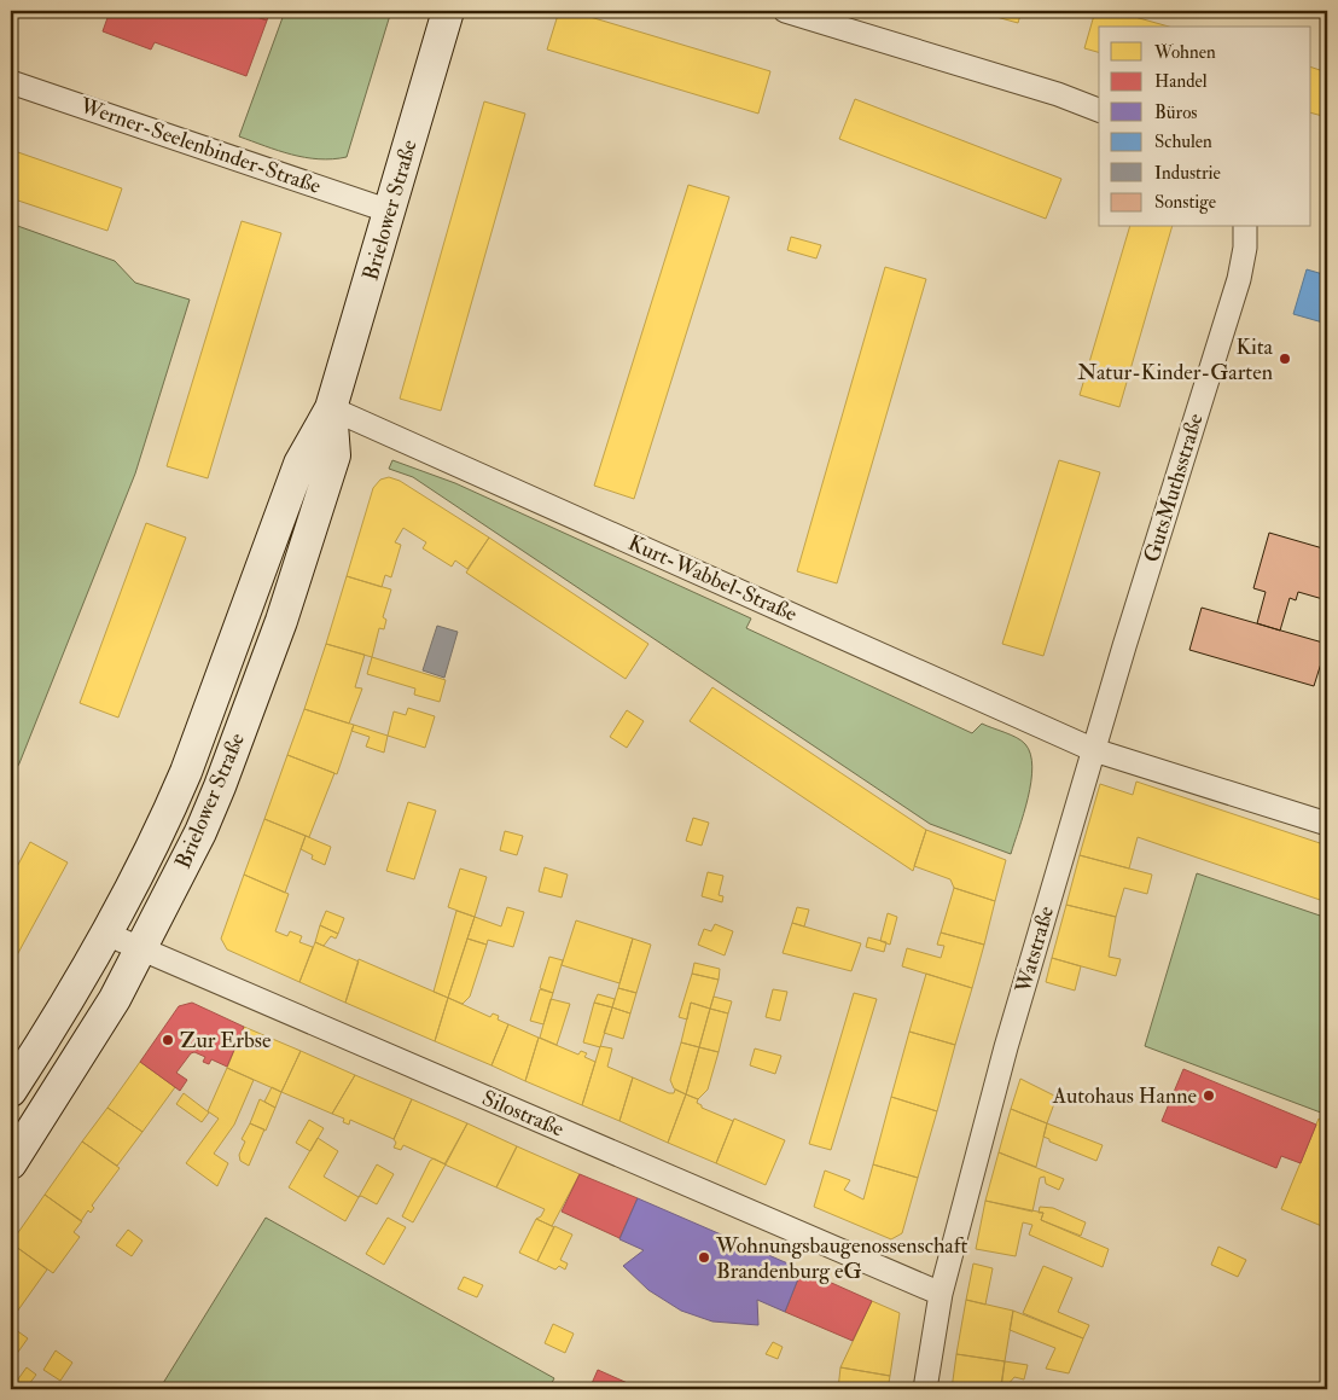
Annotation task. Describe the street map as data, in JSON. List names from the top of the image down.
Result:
{
  "streets": {
    "main road": ["Brielower Straße"],
    "street": [
      "Werner-Seelenbinder-Straße",
      "GutsMuthsstraße",
      "Kurt-Wabbel-Straße",
      "Watstraße",
      "Silostraße"
    ]
  },
  "crossings": [
    ["Werner-Seelenbinder-Straße", "Brielower Straße"],
    ["Brielower Straße", "Kurt-Wabbel-Straße"],
    ["Brielower Straße", "Silostraße"],
    ["GutsMuthsstraße", "Kurt-Wabbel-Straße"],
    ["GutsMuthsstraße", "Watstraße"],
    ["Kurt-Wabbel-Straße", "Watstraße"],
    ["Watstraße", "Silostraße"]
  ],
  "places": [
    "Kita Natur-Kinder-Garten",
    "Zur Erbse",
    "Autohaus Hanne",
    "Wohnungsbaugenossenschaft Brandenburg eG"
  ],
  "legend": [
    "Wohnen",
    "Handel",
    "Büros",
    "Schulen",
    "Industrie",
    "Sonstige"
  ]
}
